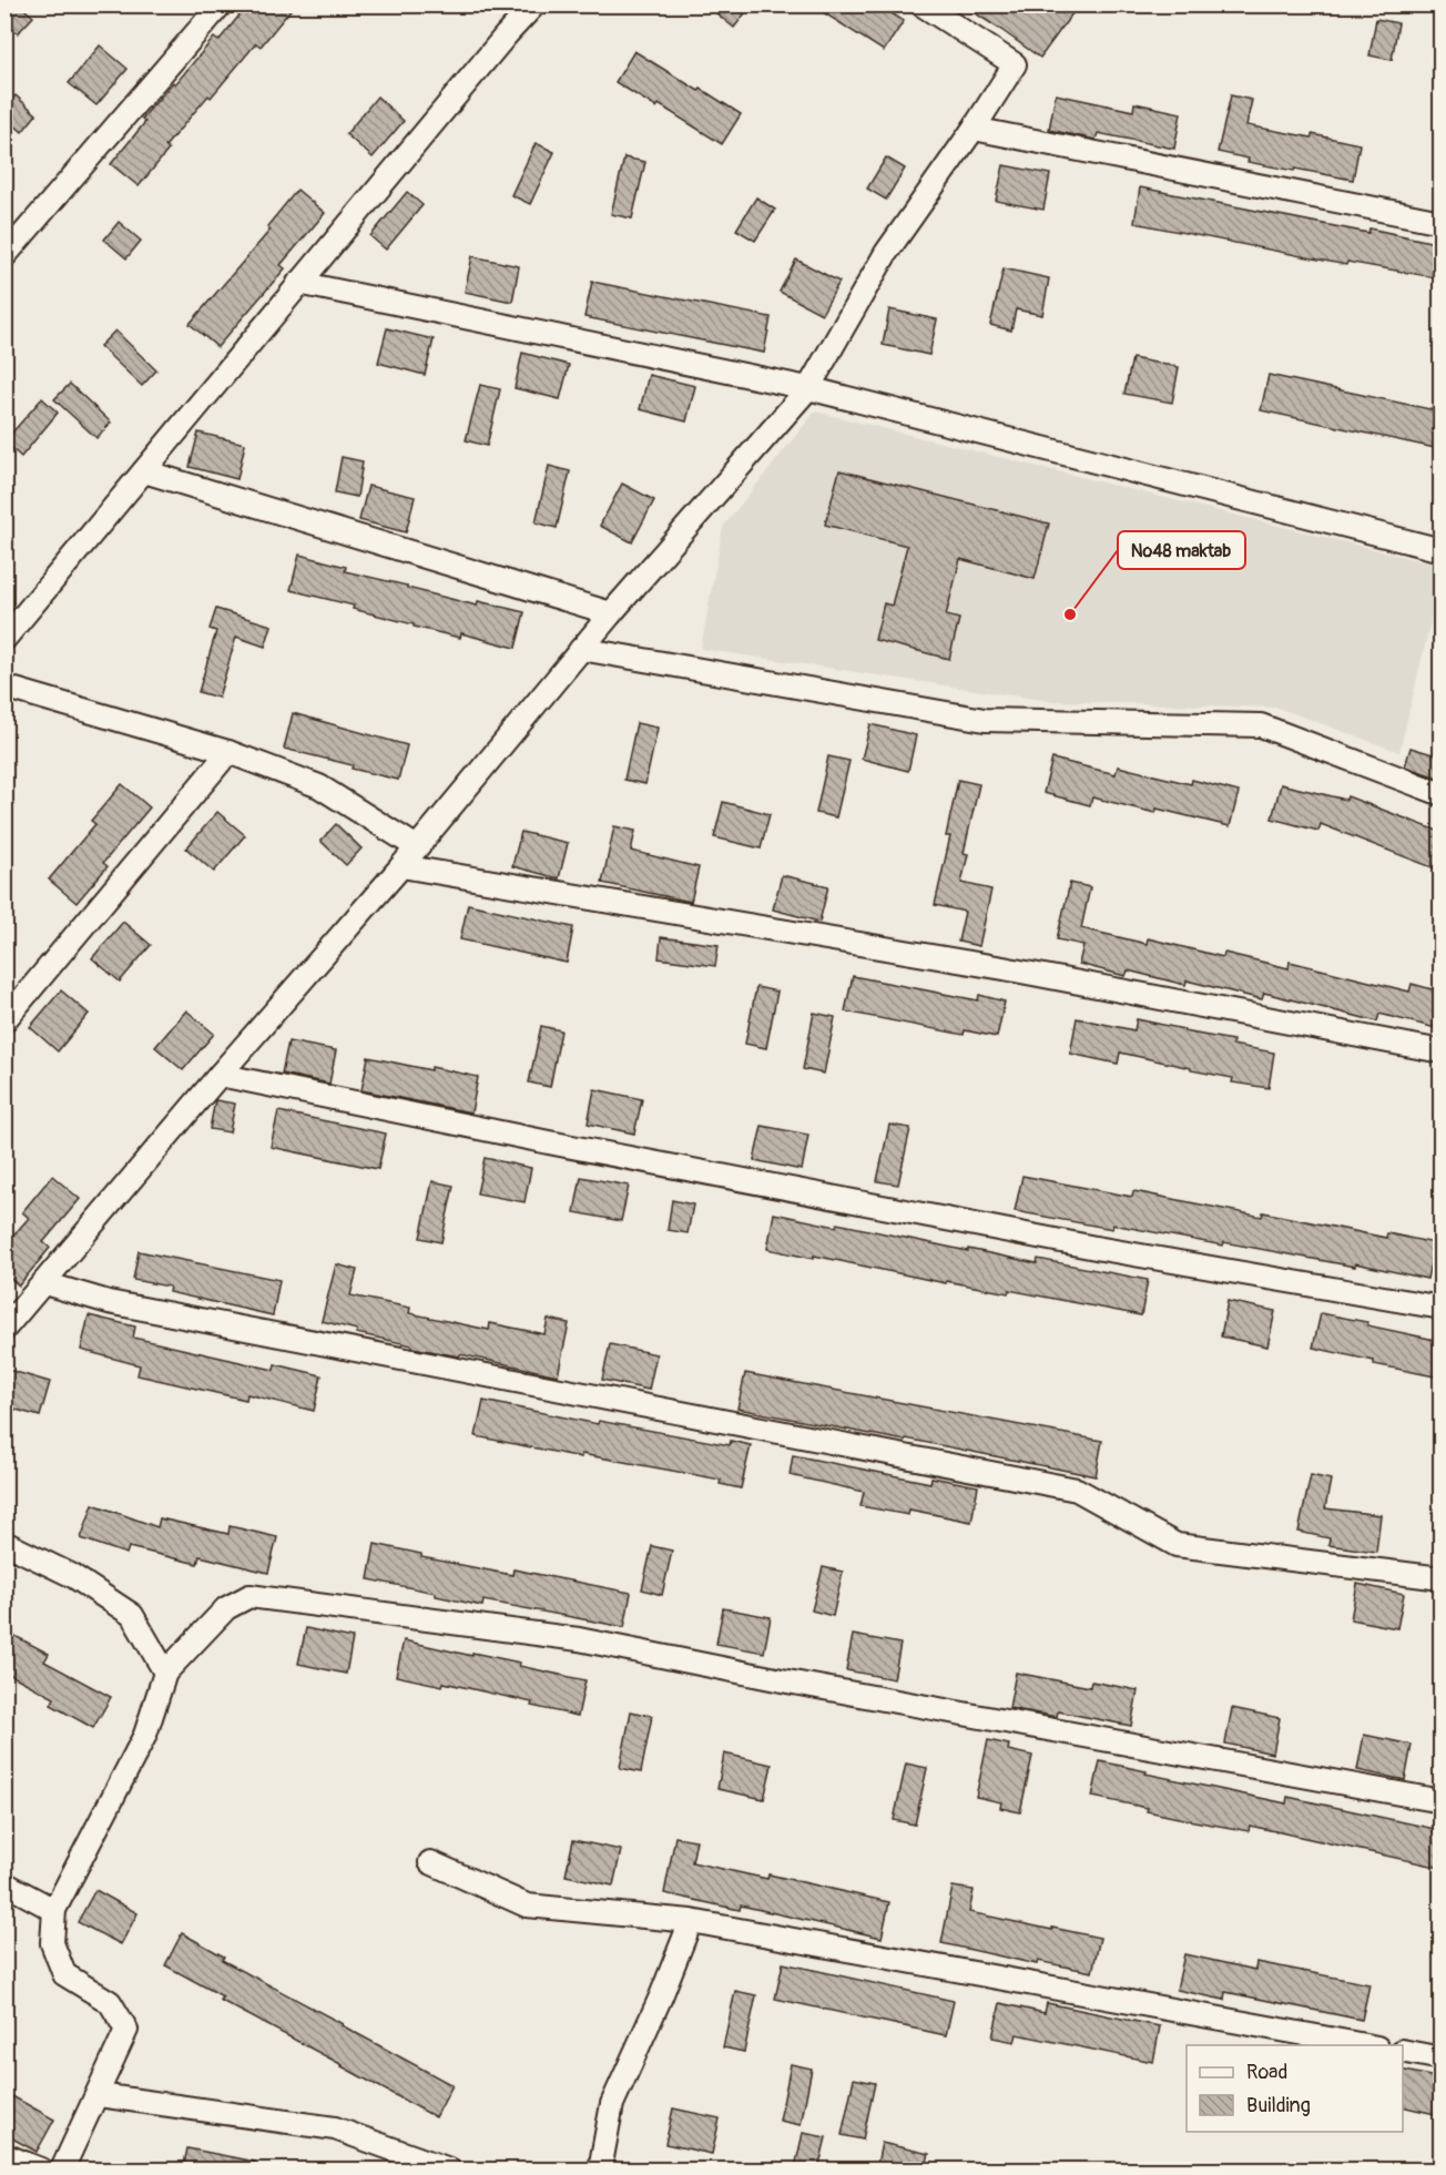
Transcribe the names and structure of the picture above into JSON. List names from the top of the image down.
{
  "places": ["№48 maktab"],
  "legend": ["Road", "Building"]
}
